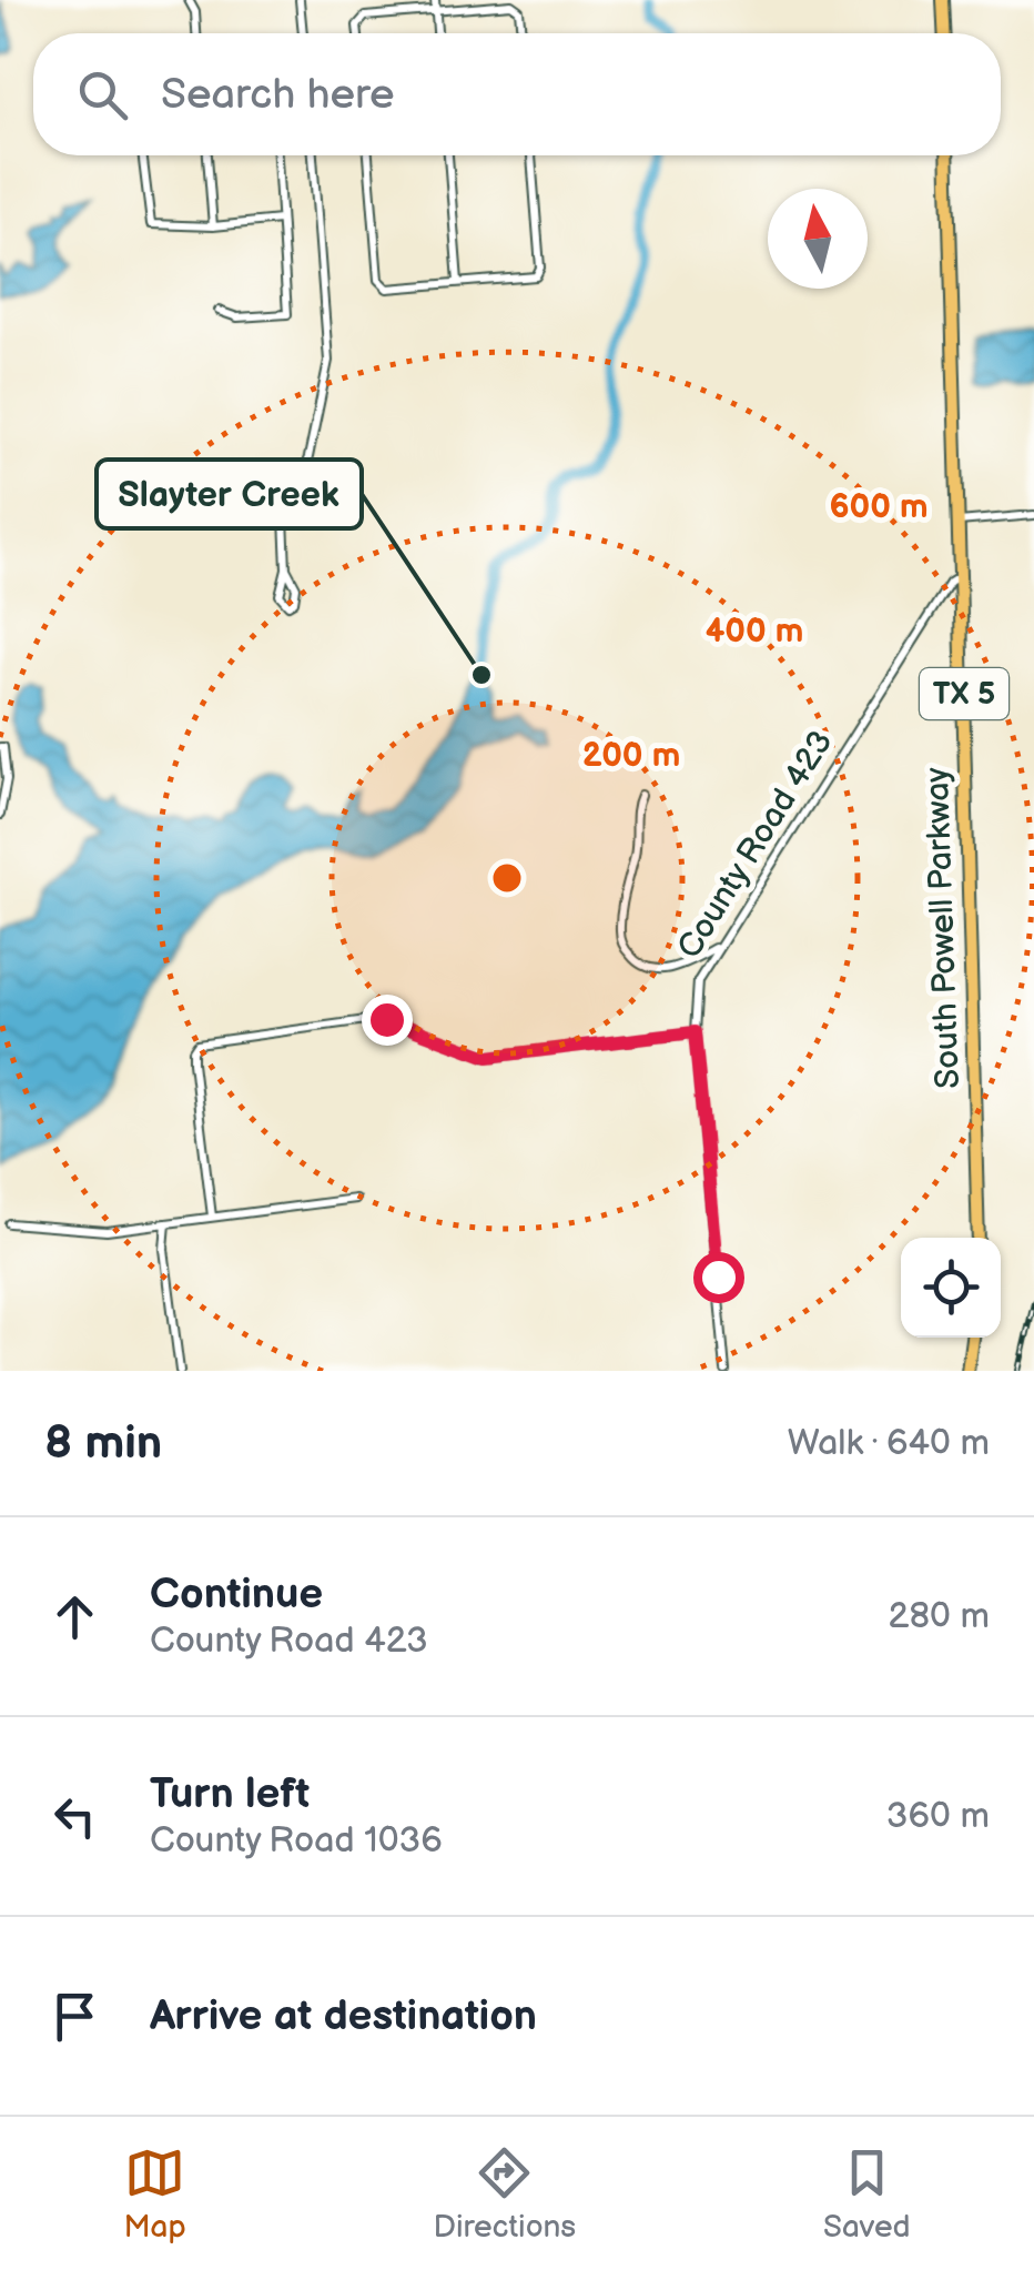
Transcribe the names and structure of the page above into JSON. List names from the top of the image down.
{
  "streets": {
    "main road": ["TX 5", "South Powell Parkway"],
    "street": ["County Road 423"]
  },
  "crossings": [
    ["County Road 423", "South Powell Parkway"]
  ],
  "places": ["Slayter Creek"],
  "north": "top",
  "page": {
    "search": "Search here",
    "heading": ["8 min", "Walk · 640 m"],
    "list": [
      ["Continue", "County Road 423", "280 m"],
      ["Turn left", "County Road 1036", "360 m"],
      "Arrive at destination"
    ],
    "nav": ["Map", "Directions", "Saved"]
  },
  "rings": ["600 m", "400 m", "200 m"]
}
